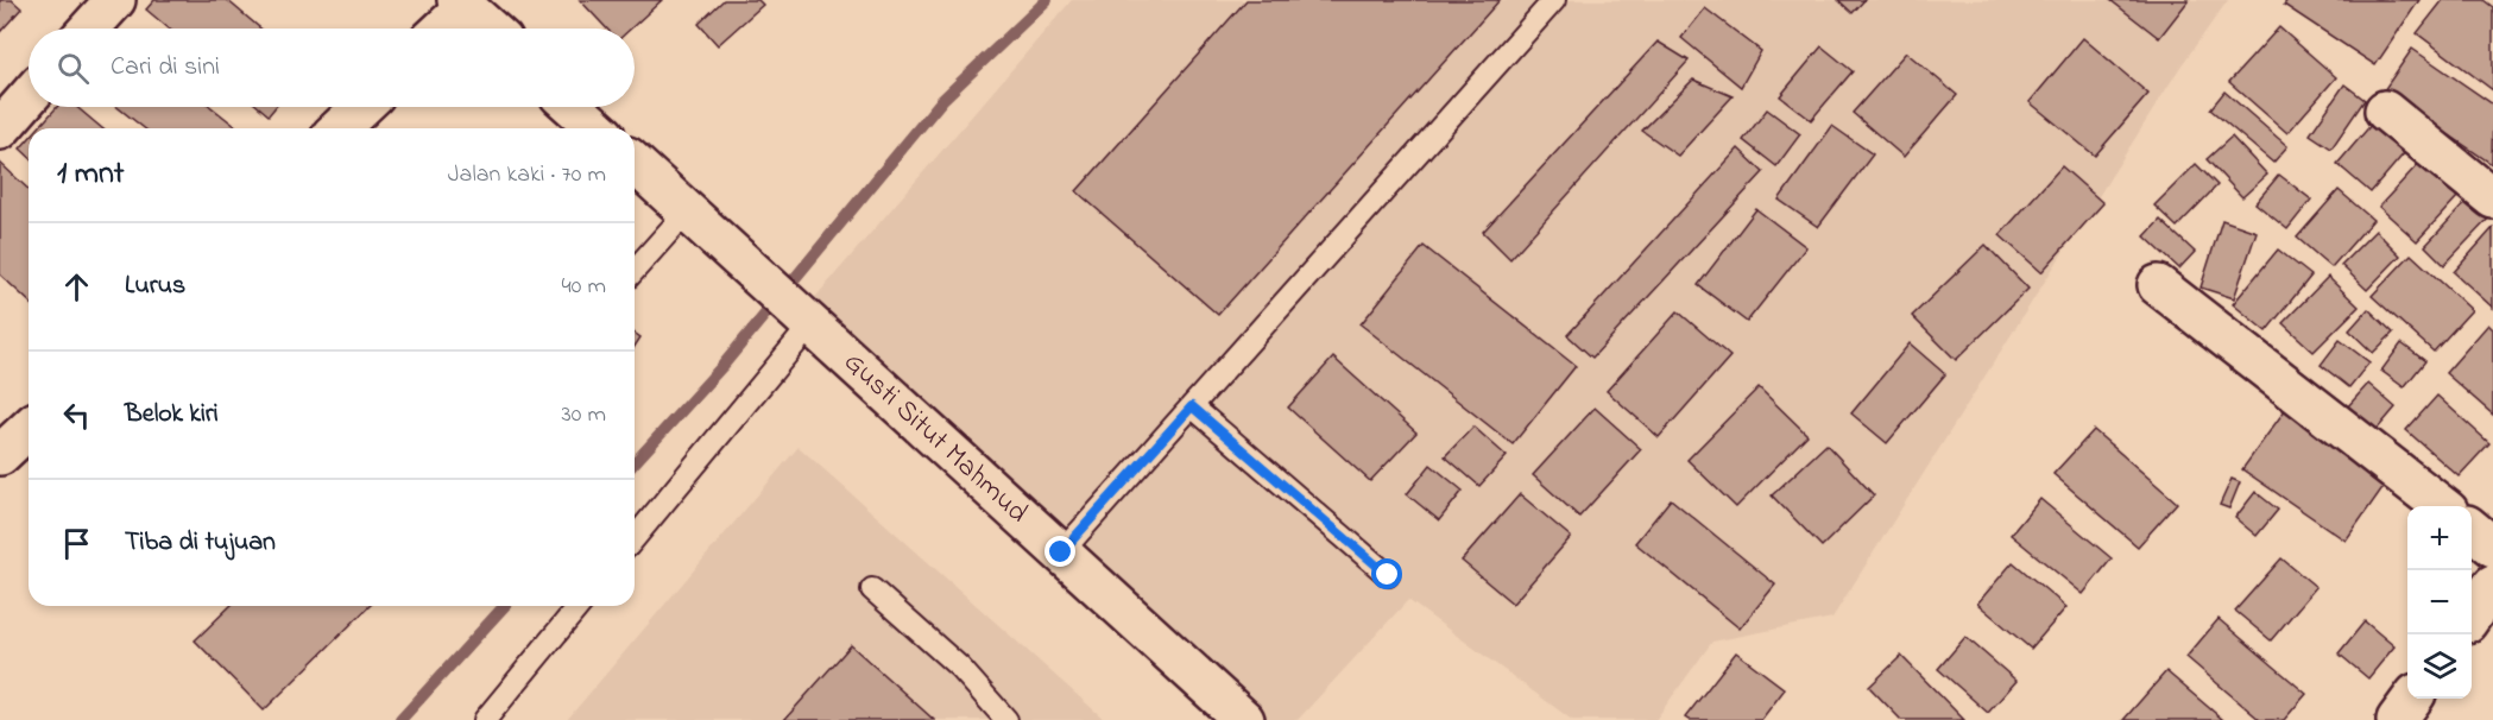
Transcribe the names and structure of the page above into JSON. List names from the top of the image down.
{
  "streets": {
    "main road": ["Gusti Situt Mahmud"]
  },
  "page": {
    "search": "Cari di sini",
    "heading": ["1 mnt", "Jalan kaki · 70 m"],
    "list": [
      ["Lurus", "40 m"],
      ["Belok kiri", "30 m"],
      "Tiba di tujuan"
    ],
    "map_buttons": ["+", "−"]
  }
}
